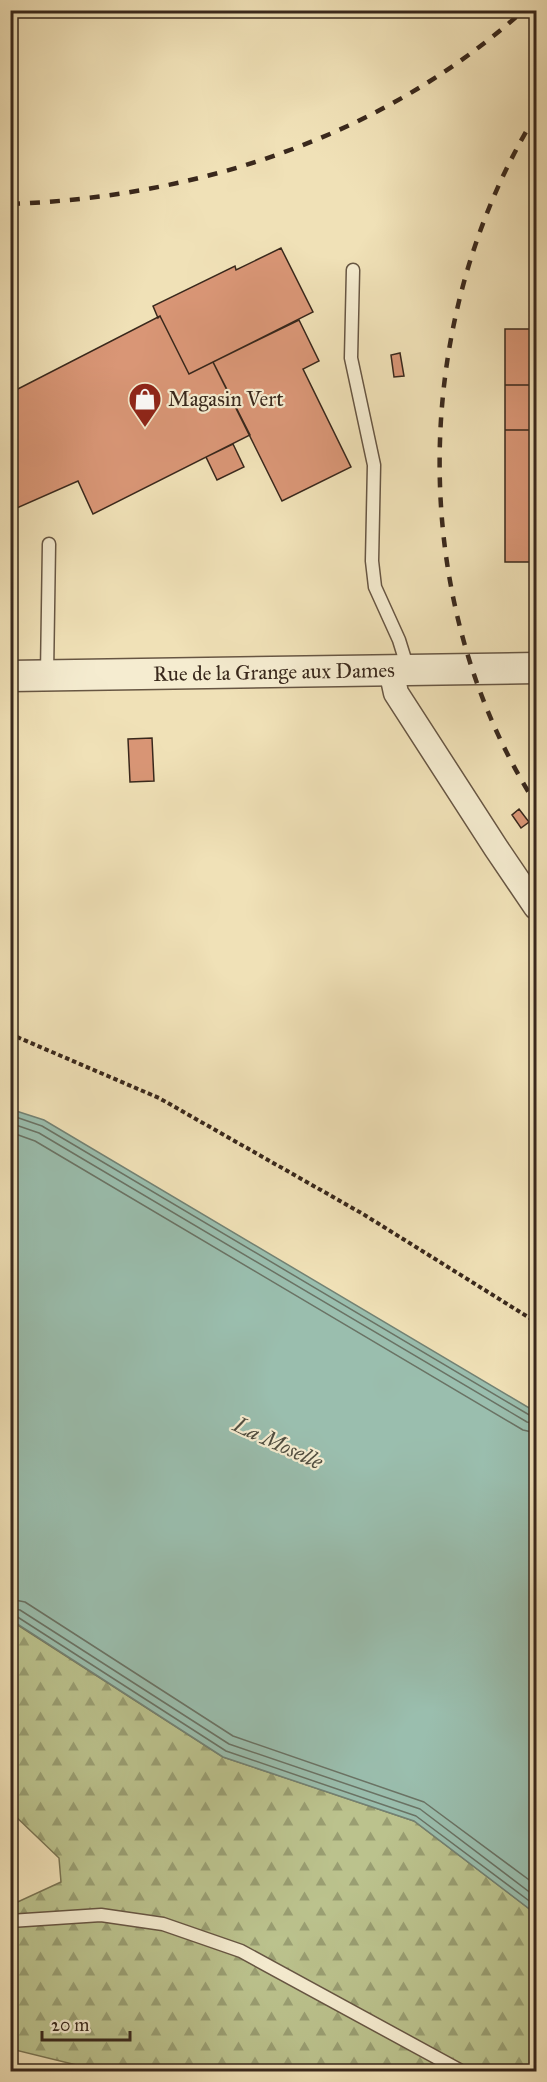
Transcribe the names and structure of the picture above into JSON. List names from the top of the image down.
{
  "streets": {
    "street": ["Rue de la Grange aux Dames"]
  },
  "water": ["La Moselle"],
  "places": {
    "shop": ["Magasin Vert"]
  },
  "scale_bar": "20 m"
}
